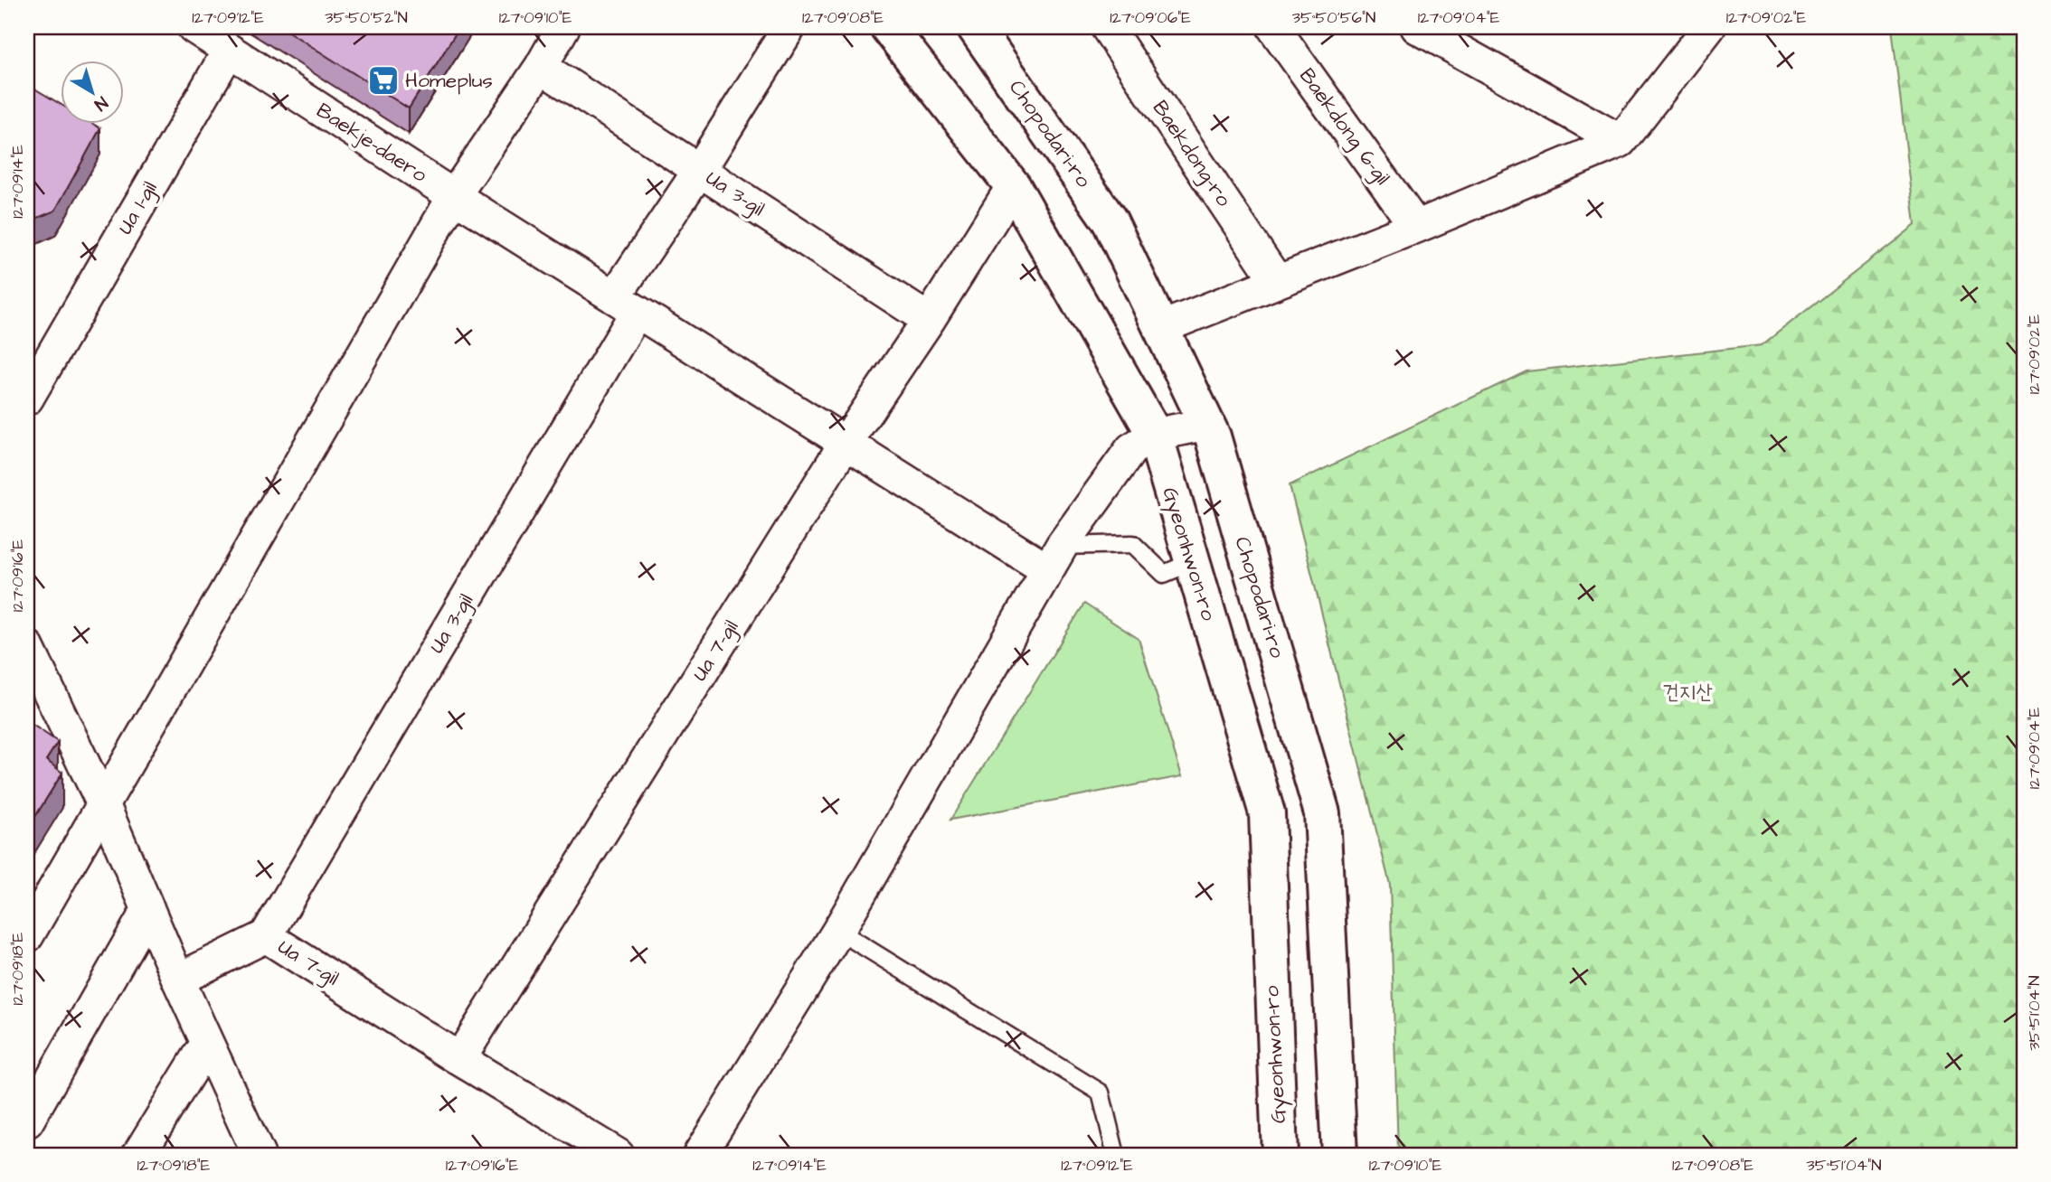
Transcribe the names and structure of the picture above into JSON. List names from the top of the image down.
{
  "streets": {
    "street": [
      "Baekdong 6-gil",
      "Chopodari-ro",
      "Baekje-daero",
      "Baekdong-ro",
      "Ua 3-gil",
      "Ua 1-gil",
      "Gyeonhwon-ro",
      "Ua 7-gil"
    ]
  },
  "crossings": [
    ["Baekje-daero", "Ua 1-gil"],
    ["Ua 3-gil", "Ua 7-gil"],
    ["Gyeonhwon-ro", "Ua 7-gil"]
  ],
  "parks": ["건지산"],
  "places": {
    "supermarket": ["Homeplus"]
  },
  "north": "bottom right",
  "coordinates": [
    "127°09'12\"E",
    "35°50'52\"N",
    "127°09'10\"E",
    "127°09'08\"E",
    "127°09'06\"E",
    "35°50'56\"N",
    "127°09'04\"E",
    "127°09'02\"E",
    "127°09'14\"E",
    "127°09'16\"E",
    "127°09'18\"E",
    "35°51'04\"N"
  ]
}
